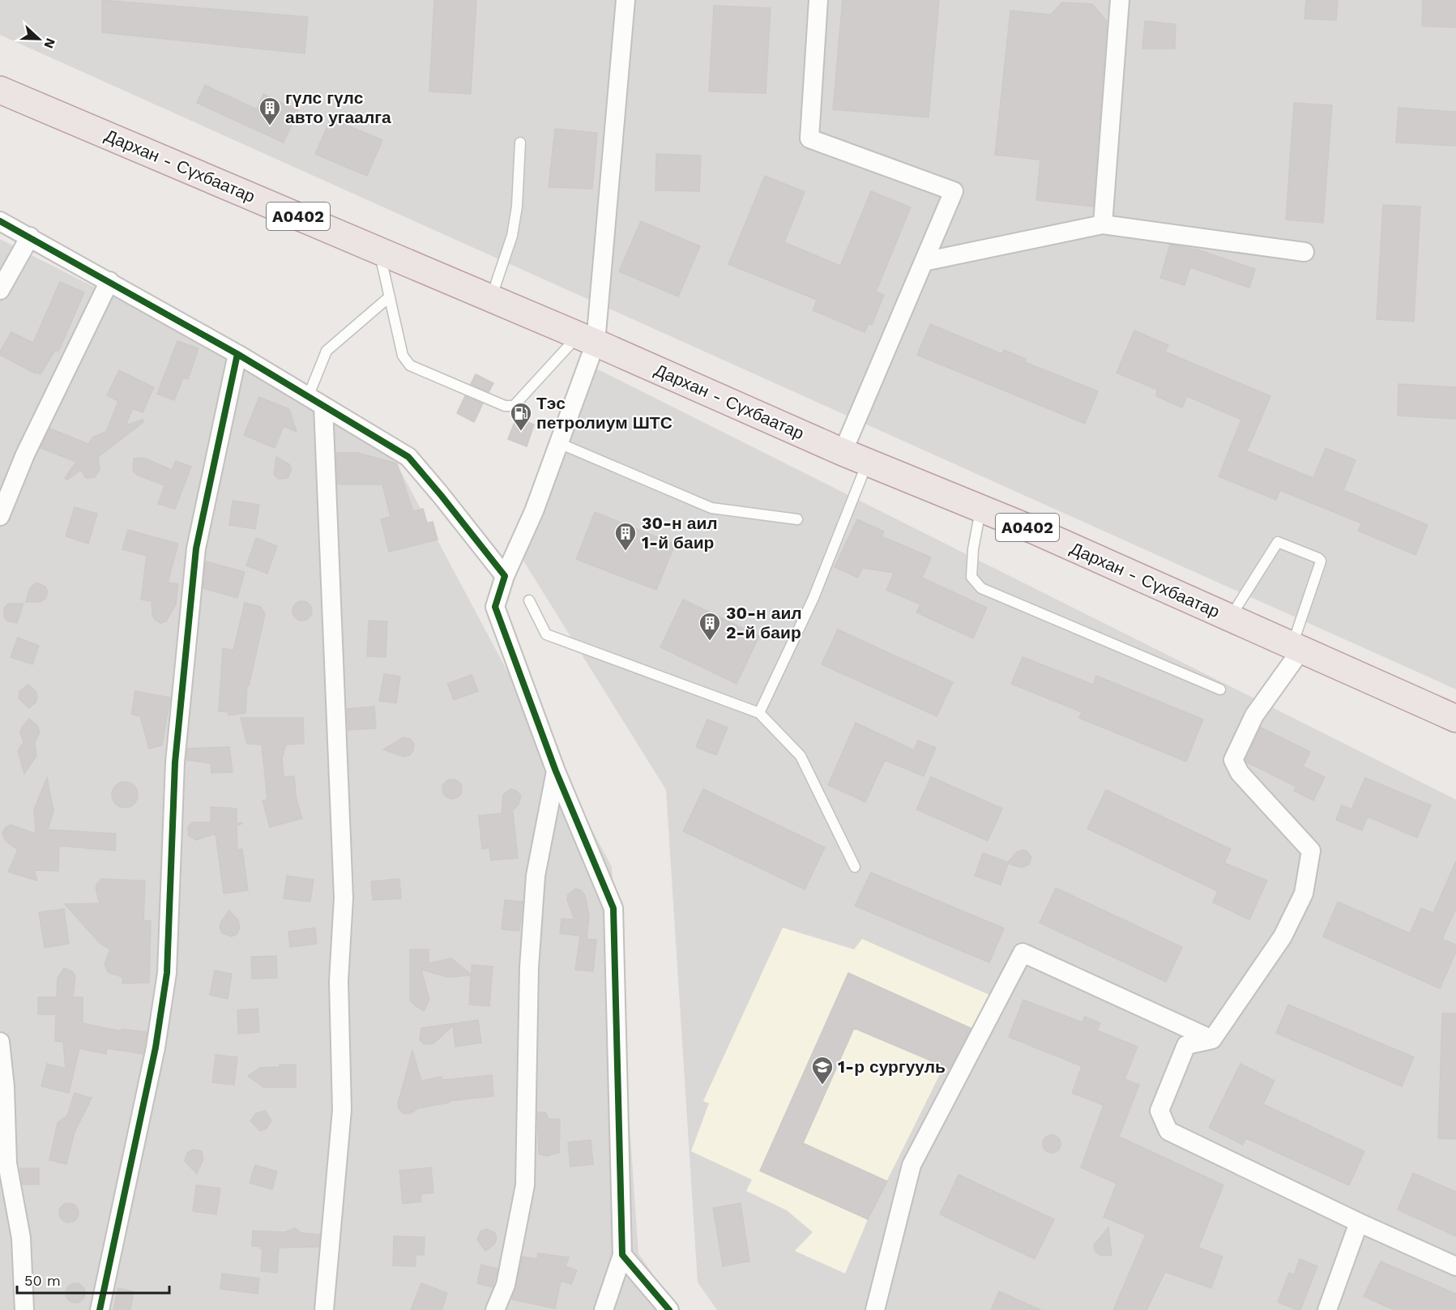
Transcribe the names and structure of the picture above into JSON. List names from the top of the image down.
{
  "streets": {
    "highway": ["Дархан - Сүхбаатар", "A0402"]
  },
  "places": {
    "building": ["гүлс гүлс авто угаалга", "30-н аил 1-й баир", "30-н аил 2-й баир"],
    "fuel station": ["Тэс петролиум ШТС"],
    "school or university": ["1-р сургууль"]
  },
  "scale_bar": "50 m",
  "north": "right"
}
